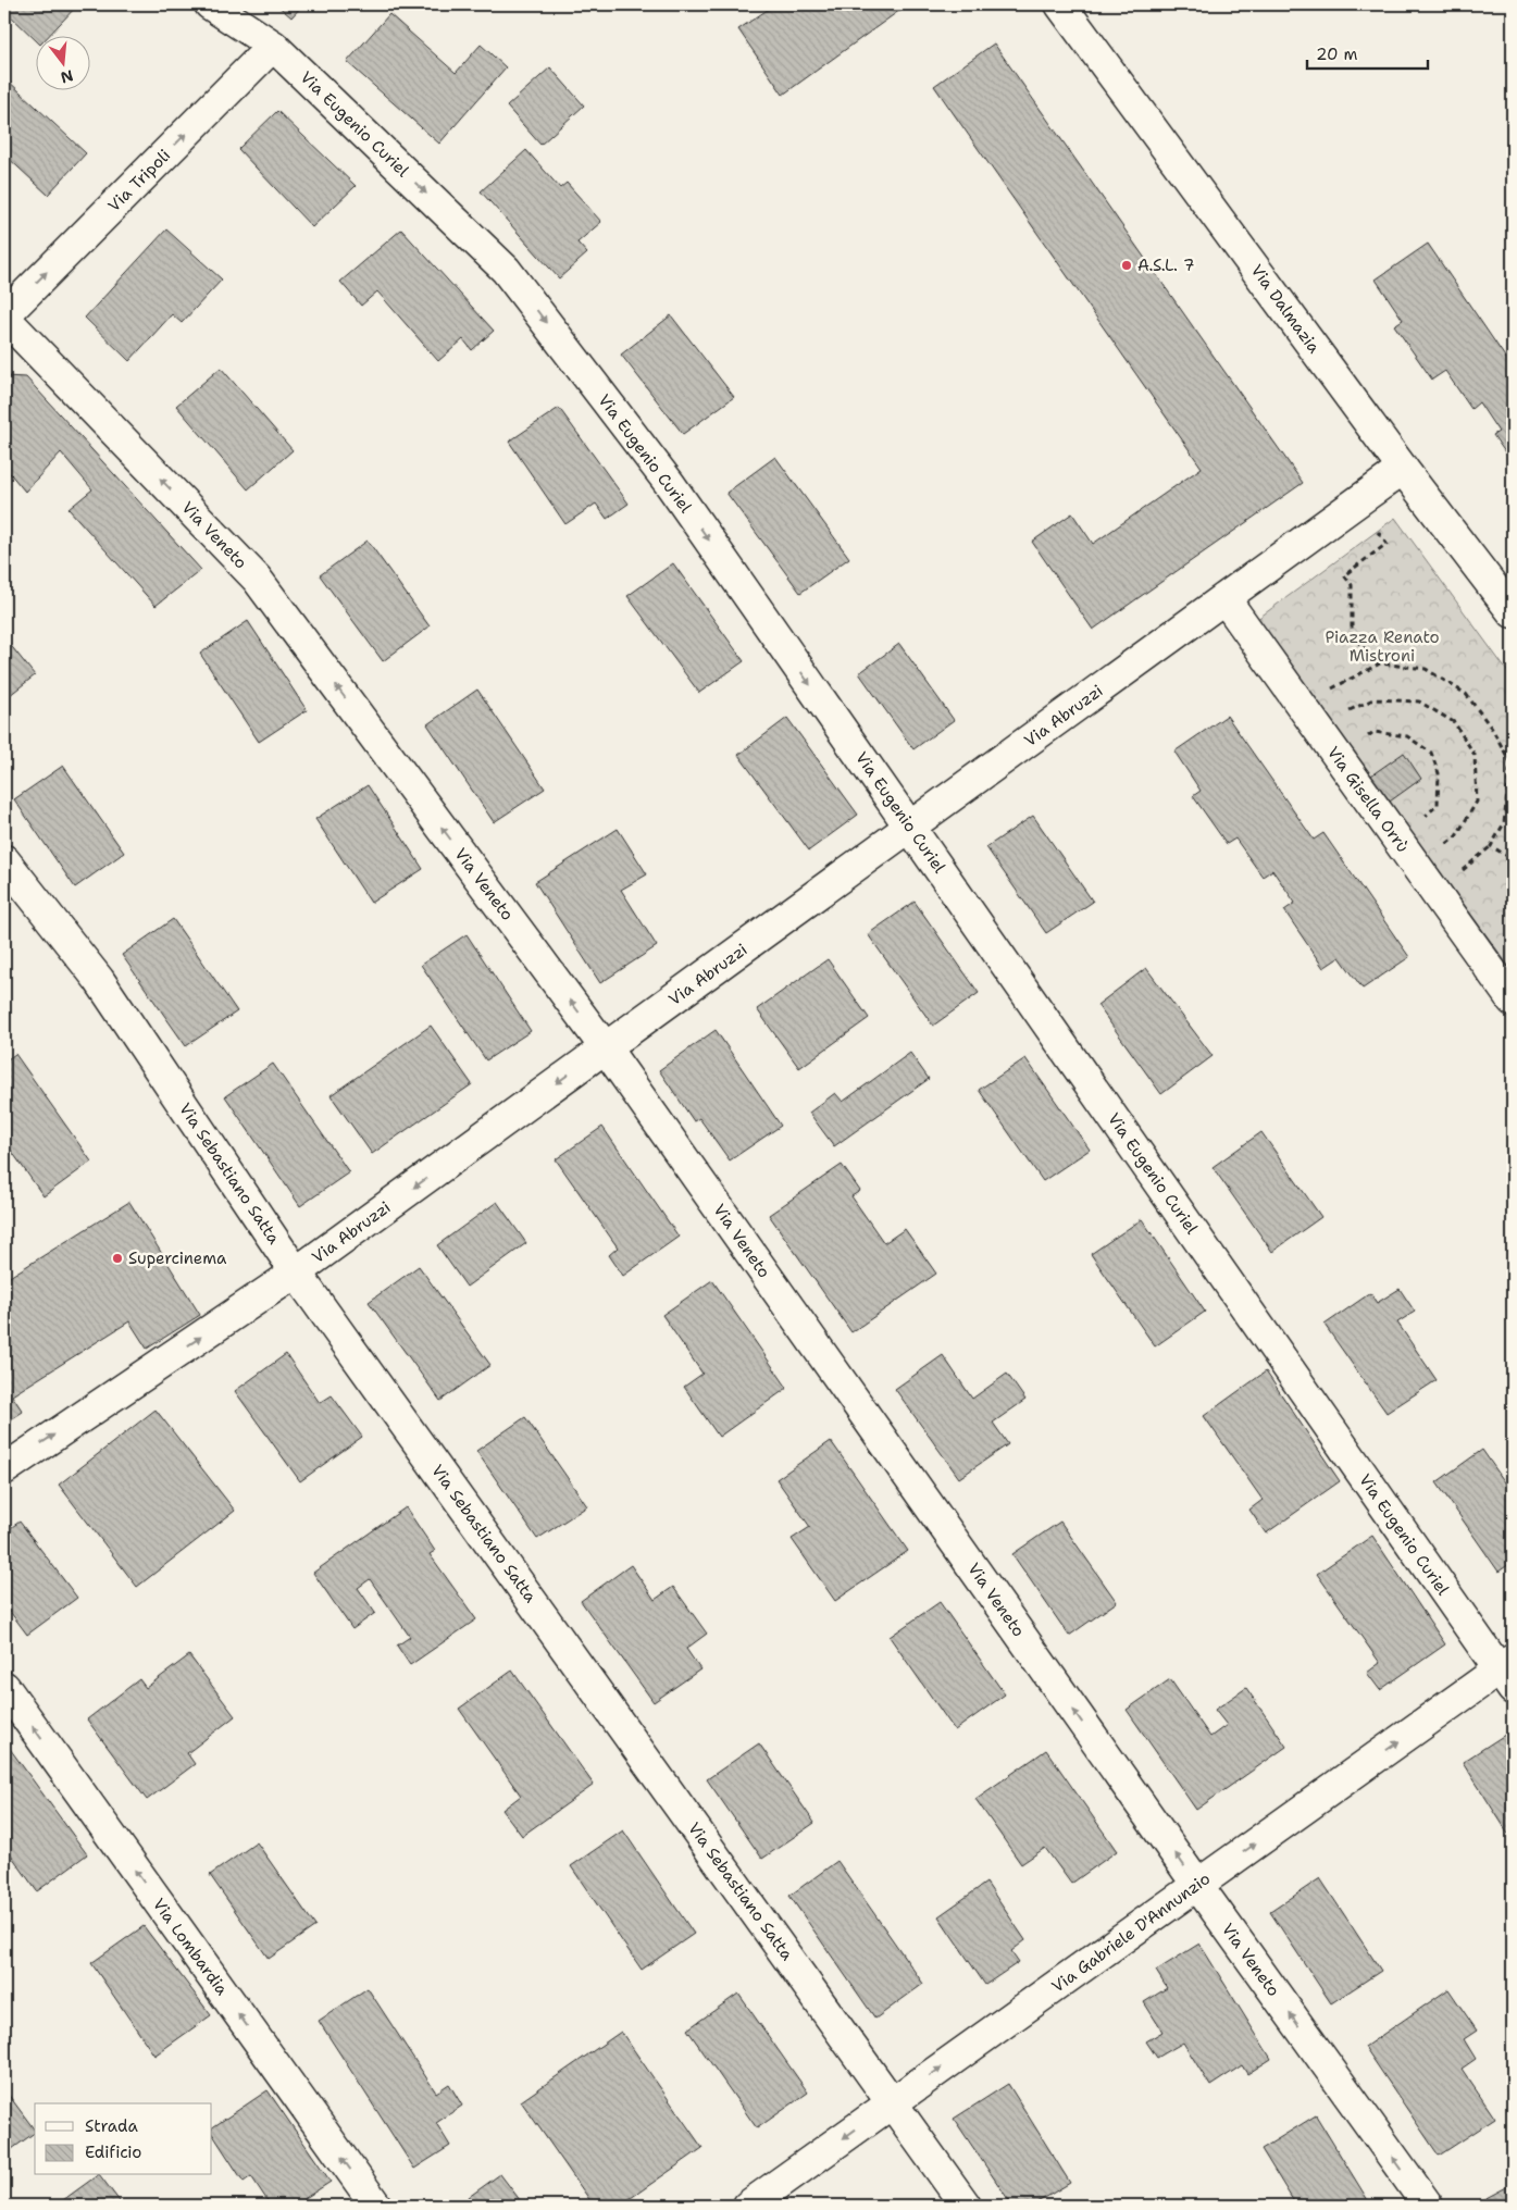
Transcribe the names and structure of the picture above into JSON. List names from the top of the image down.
{
  "streets": {
    "street": [
      "Via Eugenio Curiel",
      "Via Tripoli",
      "Via Dalmazia",
      "Via Veneto",
      "Via Abruzzi",
      "Via Gisella Orrù",
      "Via Sebastiano Satta",
      "Via Gabriele D'Annunzio",
      "Via Lombardia"
    ]
  },
  "crossings": [
    ["Via Eugenio Curiel", "Via Tripoli"],
    ["Via Eugenio Curiel", "Via Abruzzi"],
    ["Via Eugenio Curiel", "Via Gabriele D'Annunzio"],
    ["Via Tripoli", "Via Veneto"],
    ["Via Dalmazia", "Via Abruzzi"],
    ["Via Veneto", "Via Abruzzi"],
    ["Via Veneto", "Via Gabriele D'Annunzio"],
    ["Via Abruzzi", "Via Gisella Orrù"],
    ["Via Abruzzi", "Via Sebastiano Satta"],
    ["Via Sebastiano Satta", "Via Gabriele D'Annunzio"]
  ],
  "one_way": [
    "Via Eugenio Curiel",
    "Via Tripoli",
    "Via Veneto",
    "Via Lombardia"
  ],
  "parks": ["Piazza Renato Mistroni"],
  "places": ["A.S.L. 7", "Supercinema"],
  "legend": ["Strada", "Edificio"],
  "scale_bar": "20 m",
  "north": "bottom"
}
